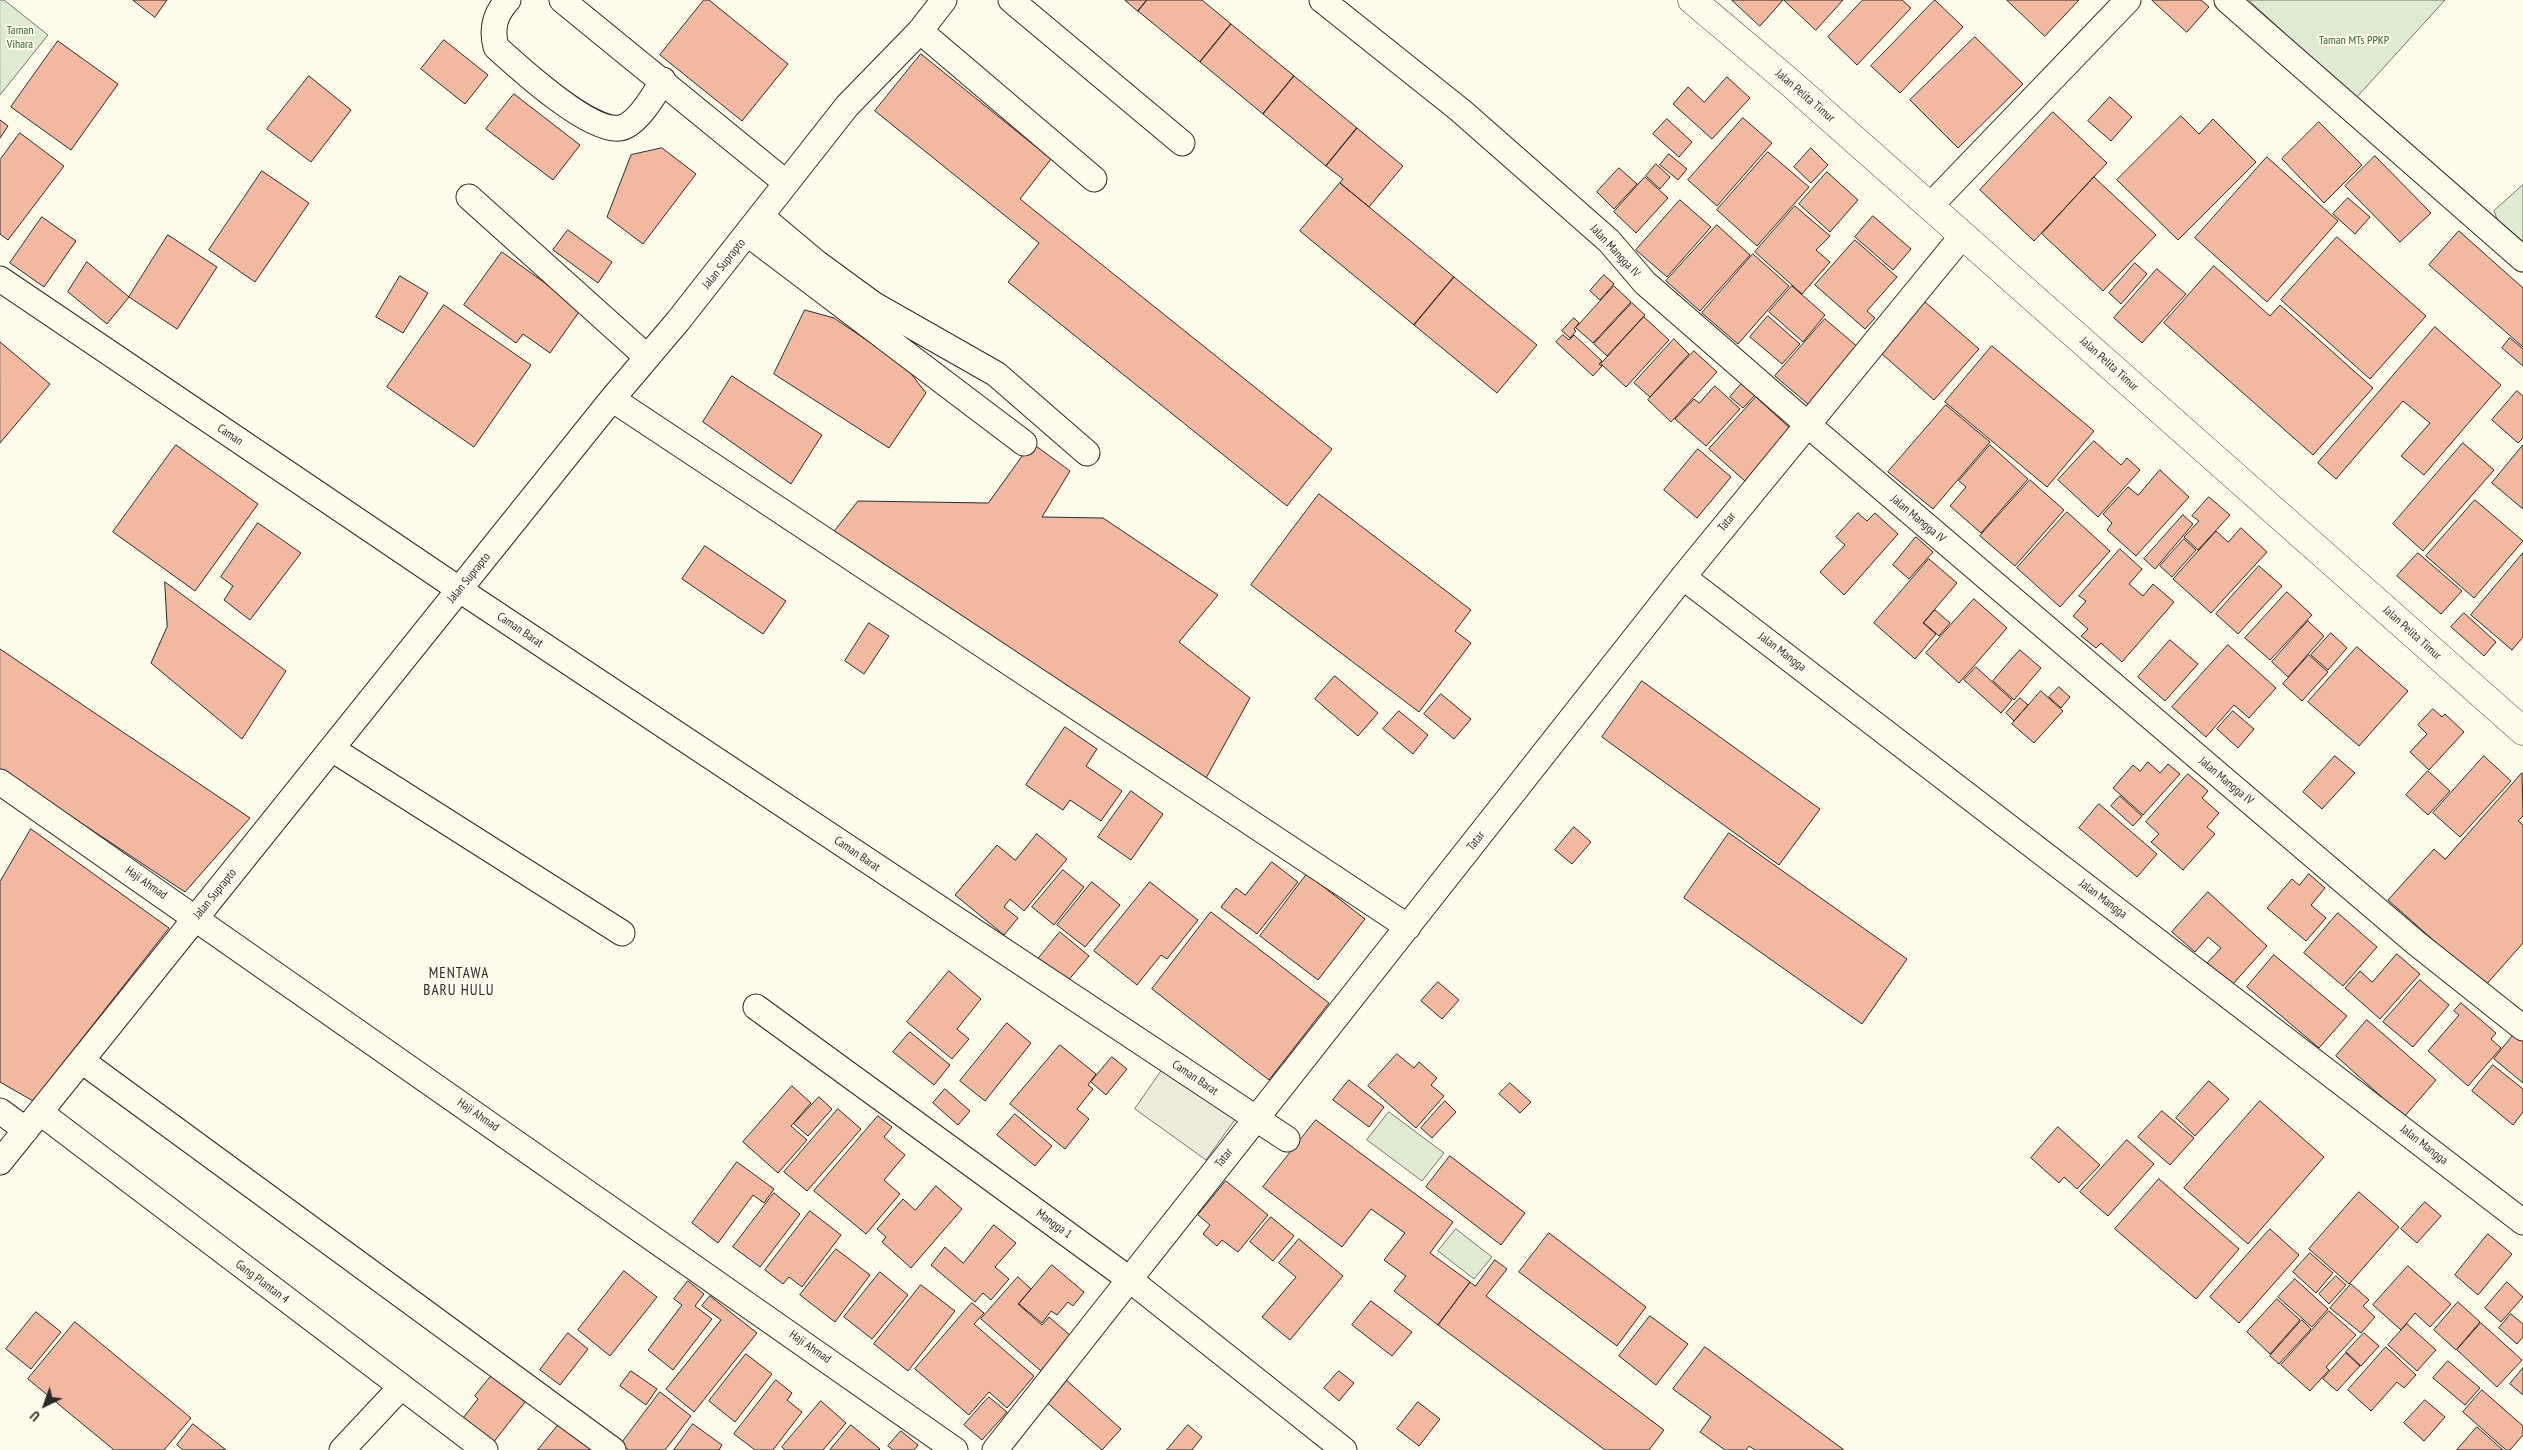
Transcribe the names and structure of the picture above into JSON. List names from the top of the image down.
{
  "streets": {
    "street": [
      "Jalan Pelita Timur",
      "Jalan Mangga IV",
      "Jalan Suprapto",
      "Caman",
      "Tatar",
      "Caman Barat",
      "Jalan Mangga",
      "Haji Ahmad",
      "Mangga 1",
      "Gang Plantan 4"
    ]
  },
  "crossings": [
    ["Jalan Pelita Timur", "Tatar"],
    ["Jalan Mangga IV", "Tatar"],
    ["Jalan Suprapto", "Caman"],
    ["Jalan Suprapto", "Caman Barat"],
    ["Jalan Suprapto", "Haji Ahmad"],
    ["Jalan Suprapto", "Gang Plantan 4"],
    ["Caman", "Caman Barat"],
    ["Tatar", "Caman Barat"],
    ["Tatar", "Jalan Mangga"],
    ["Tatar", "Mangga 1"]
  ],
  "districts": ["MENTAWA BARU HULU"],
  "parks": ["Taman Vihara", "Taman MTs PPKP"],
  "north": "bottom left"
}
